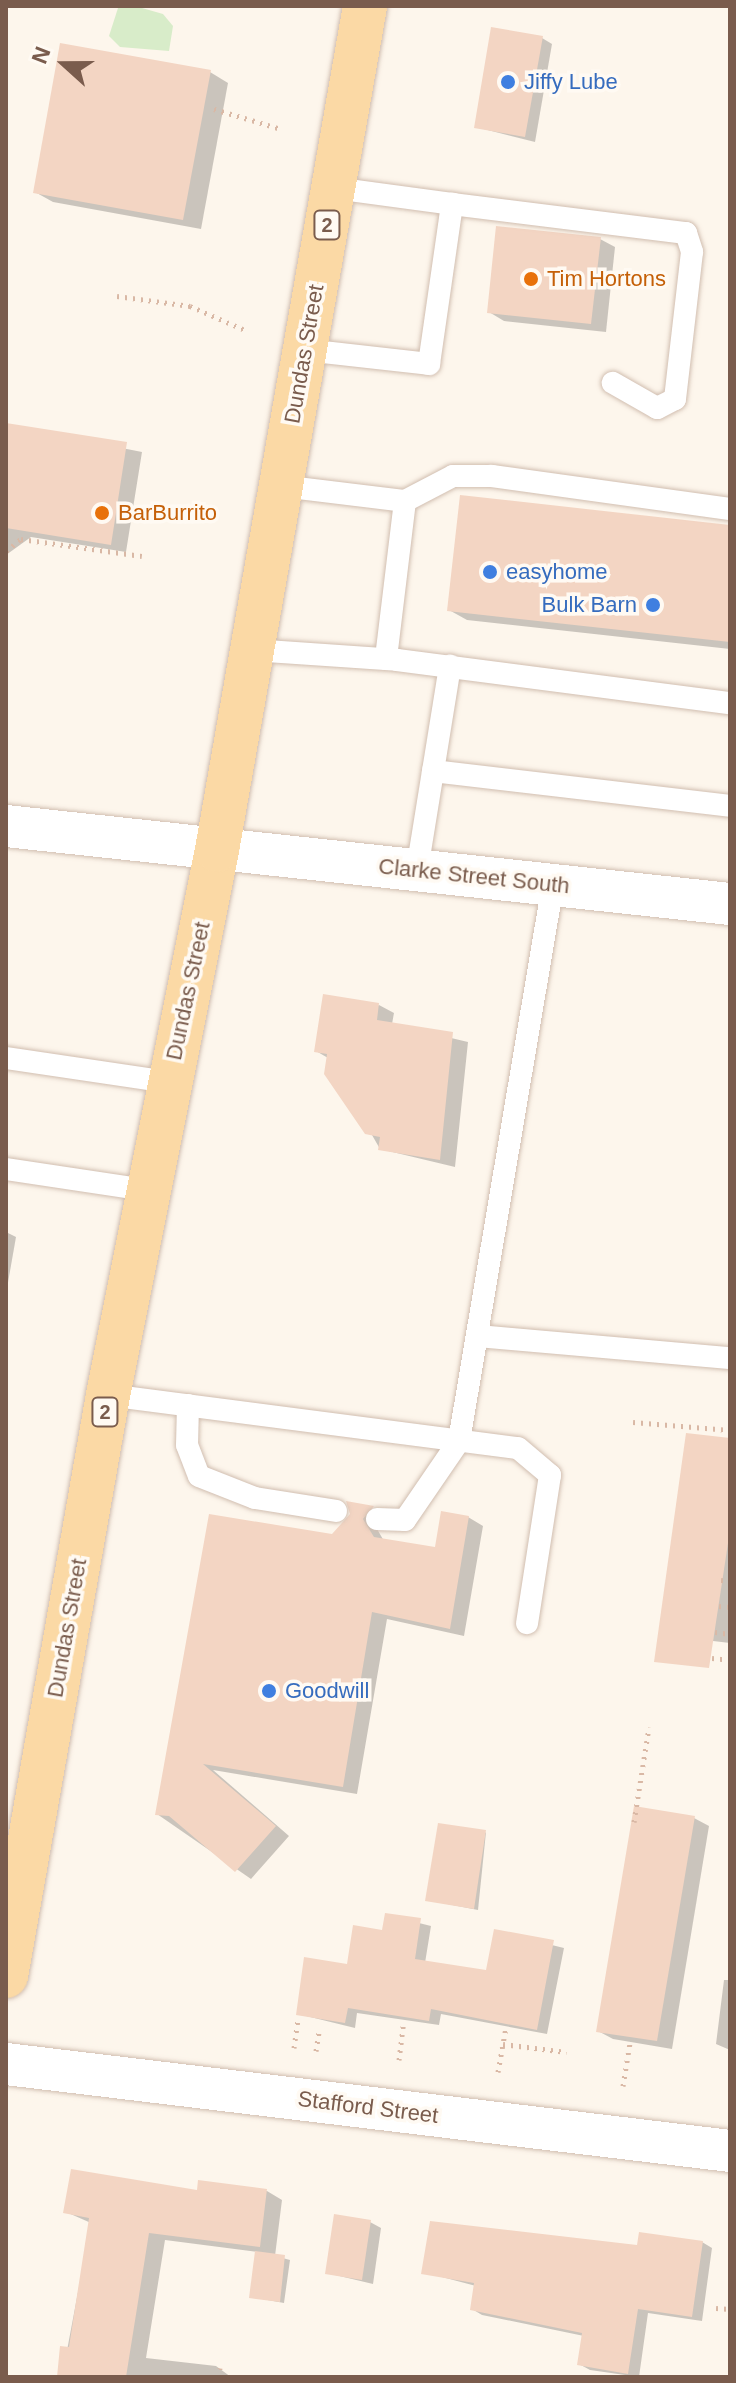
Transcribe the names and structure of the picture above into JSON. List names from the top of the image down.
{
  "streets": {
    "main road": ["2", "Dundas Street"],
    "street": ["Clarke Street South", "Stafford Street"]
  },
  "crossings": [
    ["Dundas Street", "Clarke Street South"]
  ],
  "places": [
    "Jiffy Lube",
    "Tim Hortons",
    "BarBurrito",
    "easyhome",
    "Bulk Barn",
    "Goodwill"
  ],
  "north": "left"
}
